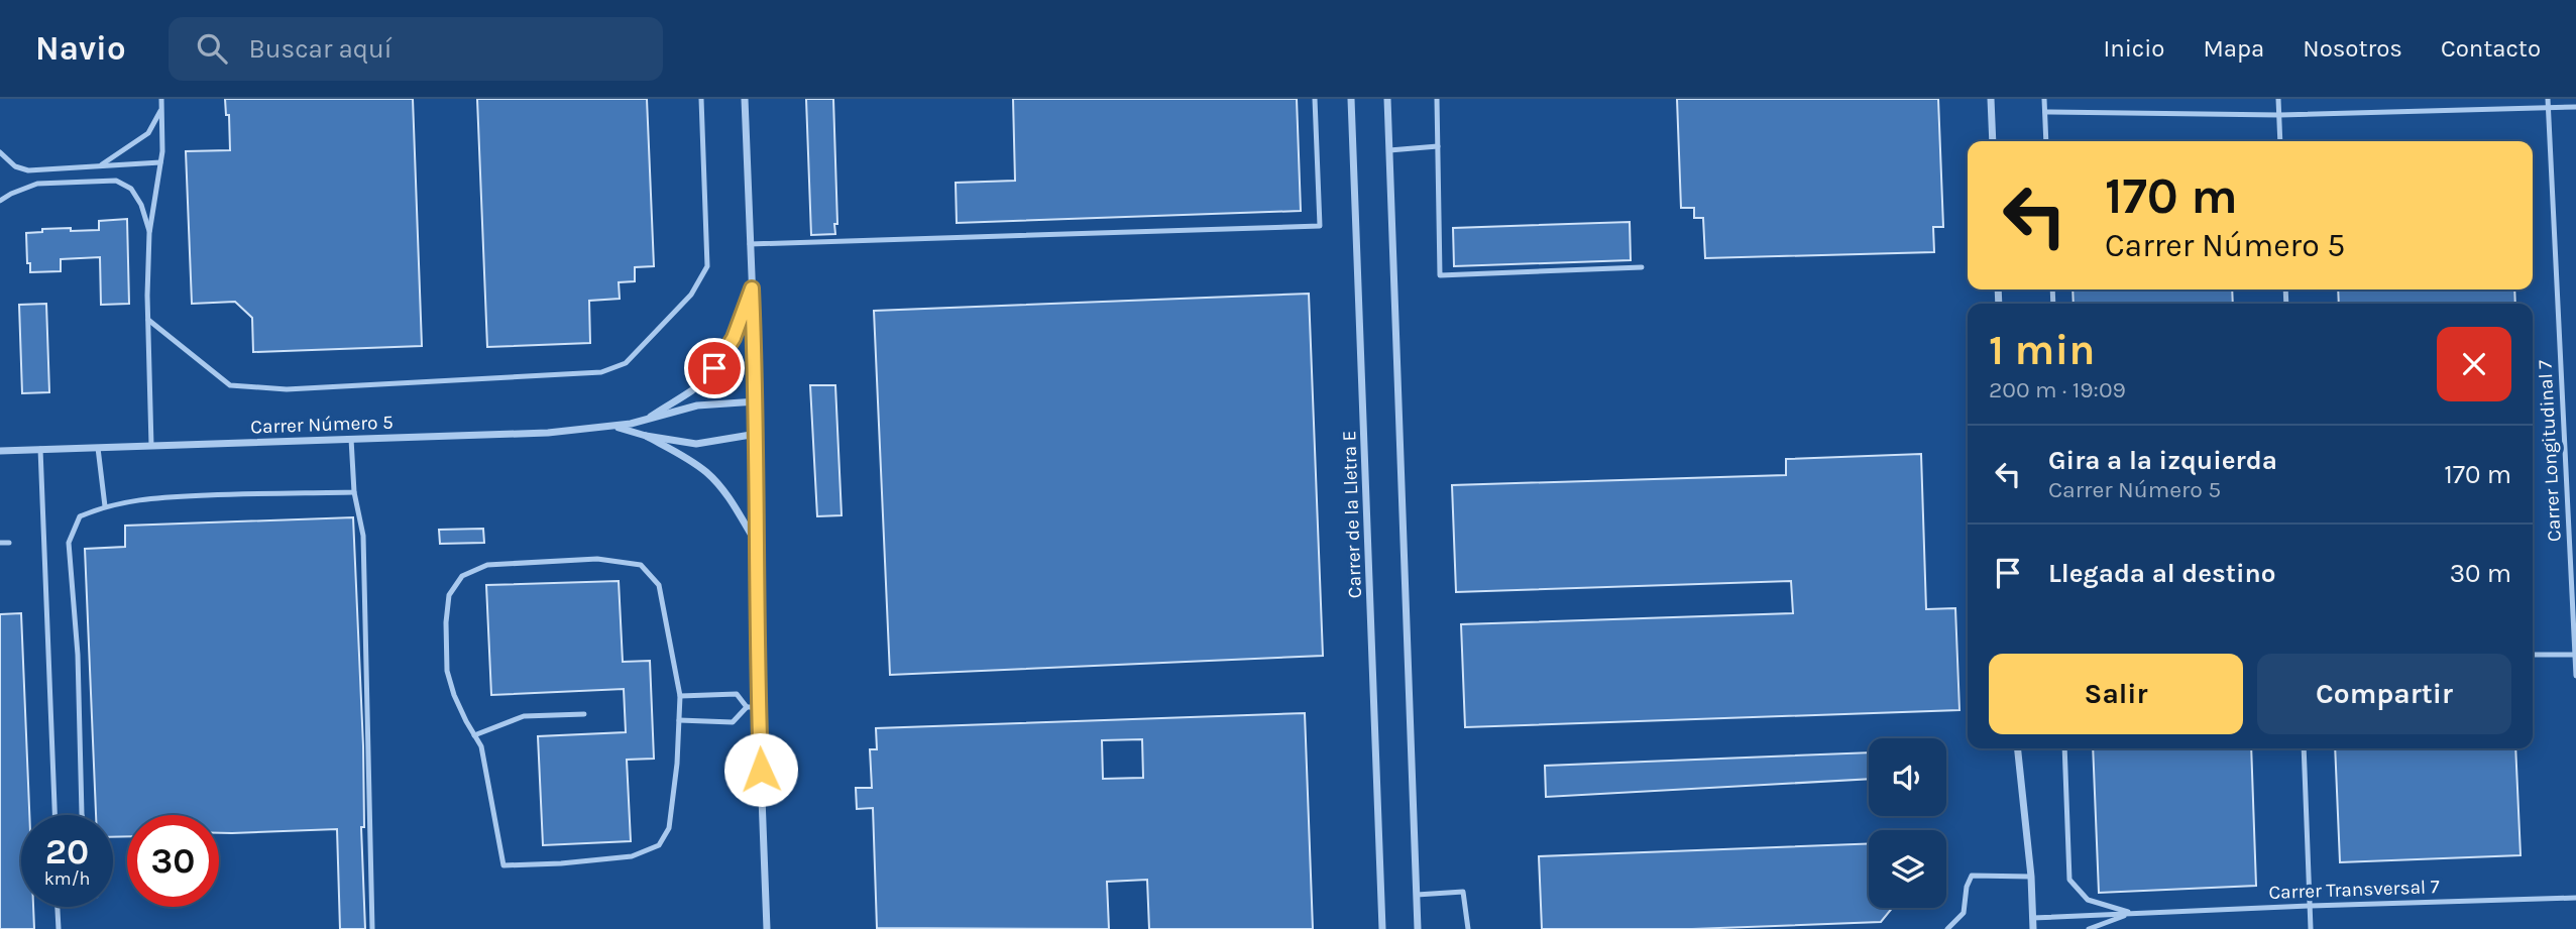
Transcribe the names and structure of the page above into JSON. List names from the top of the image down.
{
  "streets": {
    "street": ["Carrer Número 5", "Carrer de la Lletra E"],
    "lane": ["Carrer Longitudinal 7", "Carrer Transversal 7"]
  },
  "page": {
    "header": "Navio",
    "search": "Buscar aquí",
    "nav": [
      "Inicio",
      "Mapa",
      "Nosotros",
      "Contacto"
    ],
    "turn": ["170 m", "Carrer Número 5"],
    "heading": ["1 min", "200 m · 19:09"],
    "list": [
      {
        "name": "Gira a la izquierda",
        "note": "Carrer Número 5",
        "value": "170 m"
      },
      {
        "name": "Llegada al destino",
        "value": "30 m"
      }
    ],
    "buttons": ["Salir", "Compartir"],
    "speed": "20 km/h",
    "limit": "30"
  }
}
